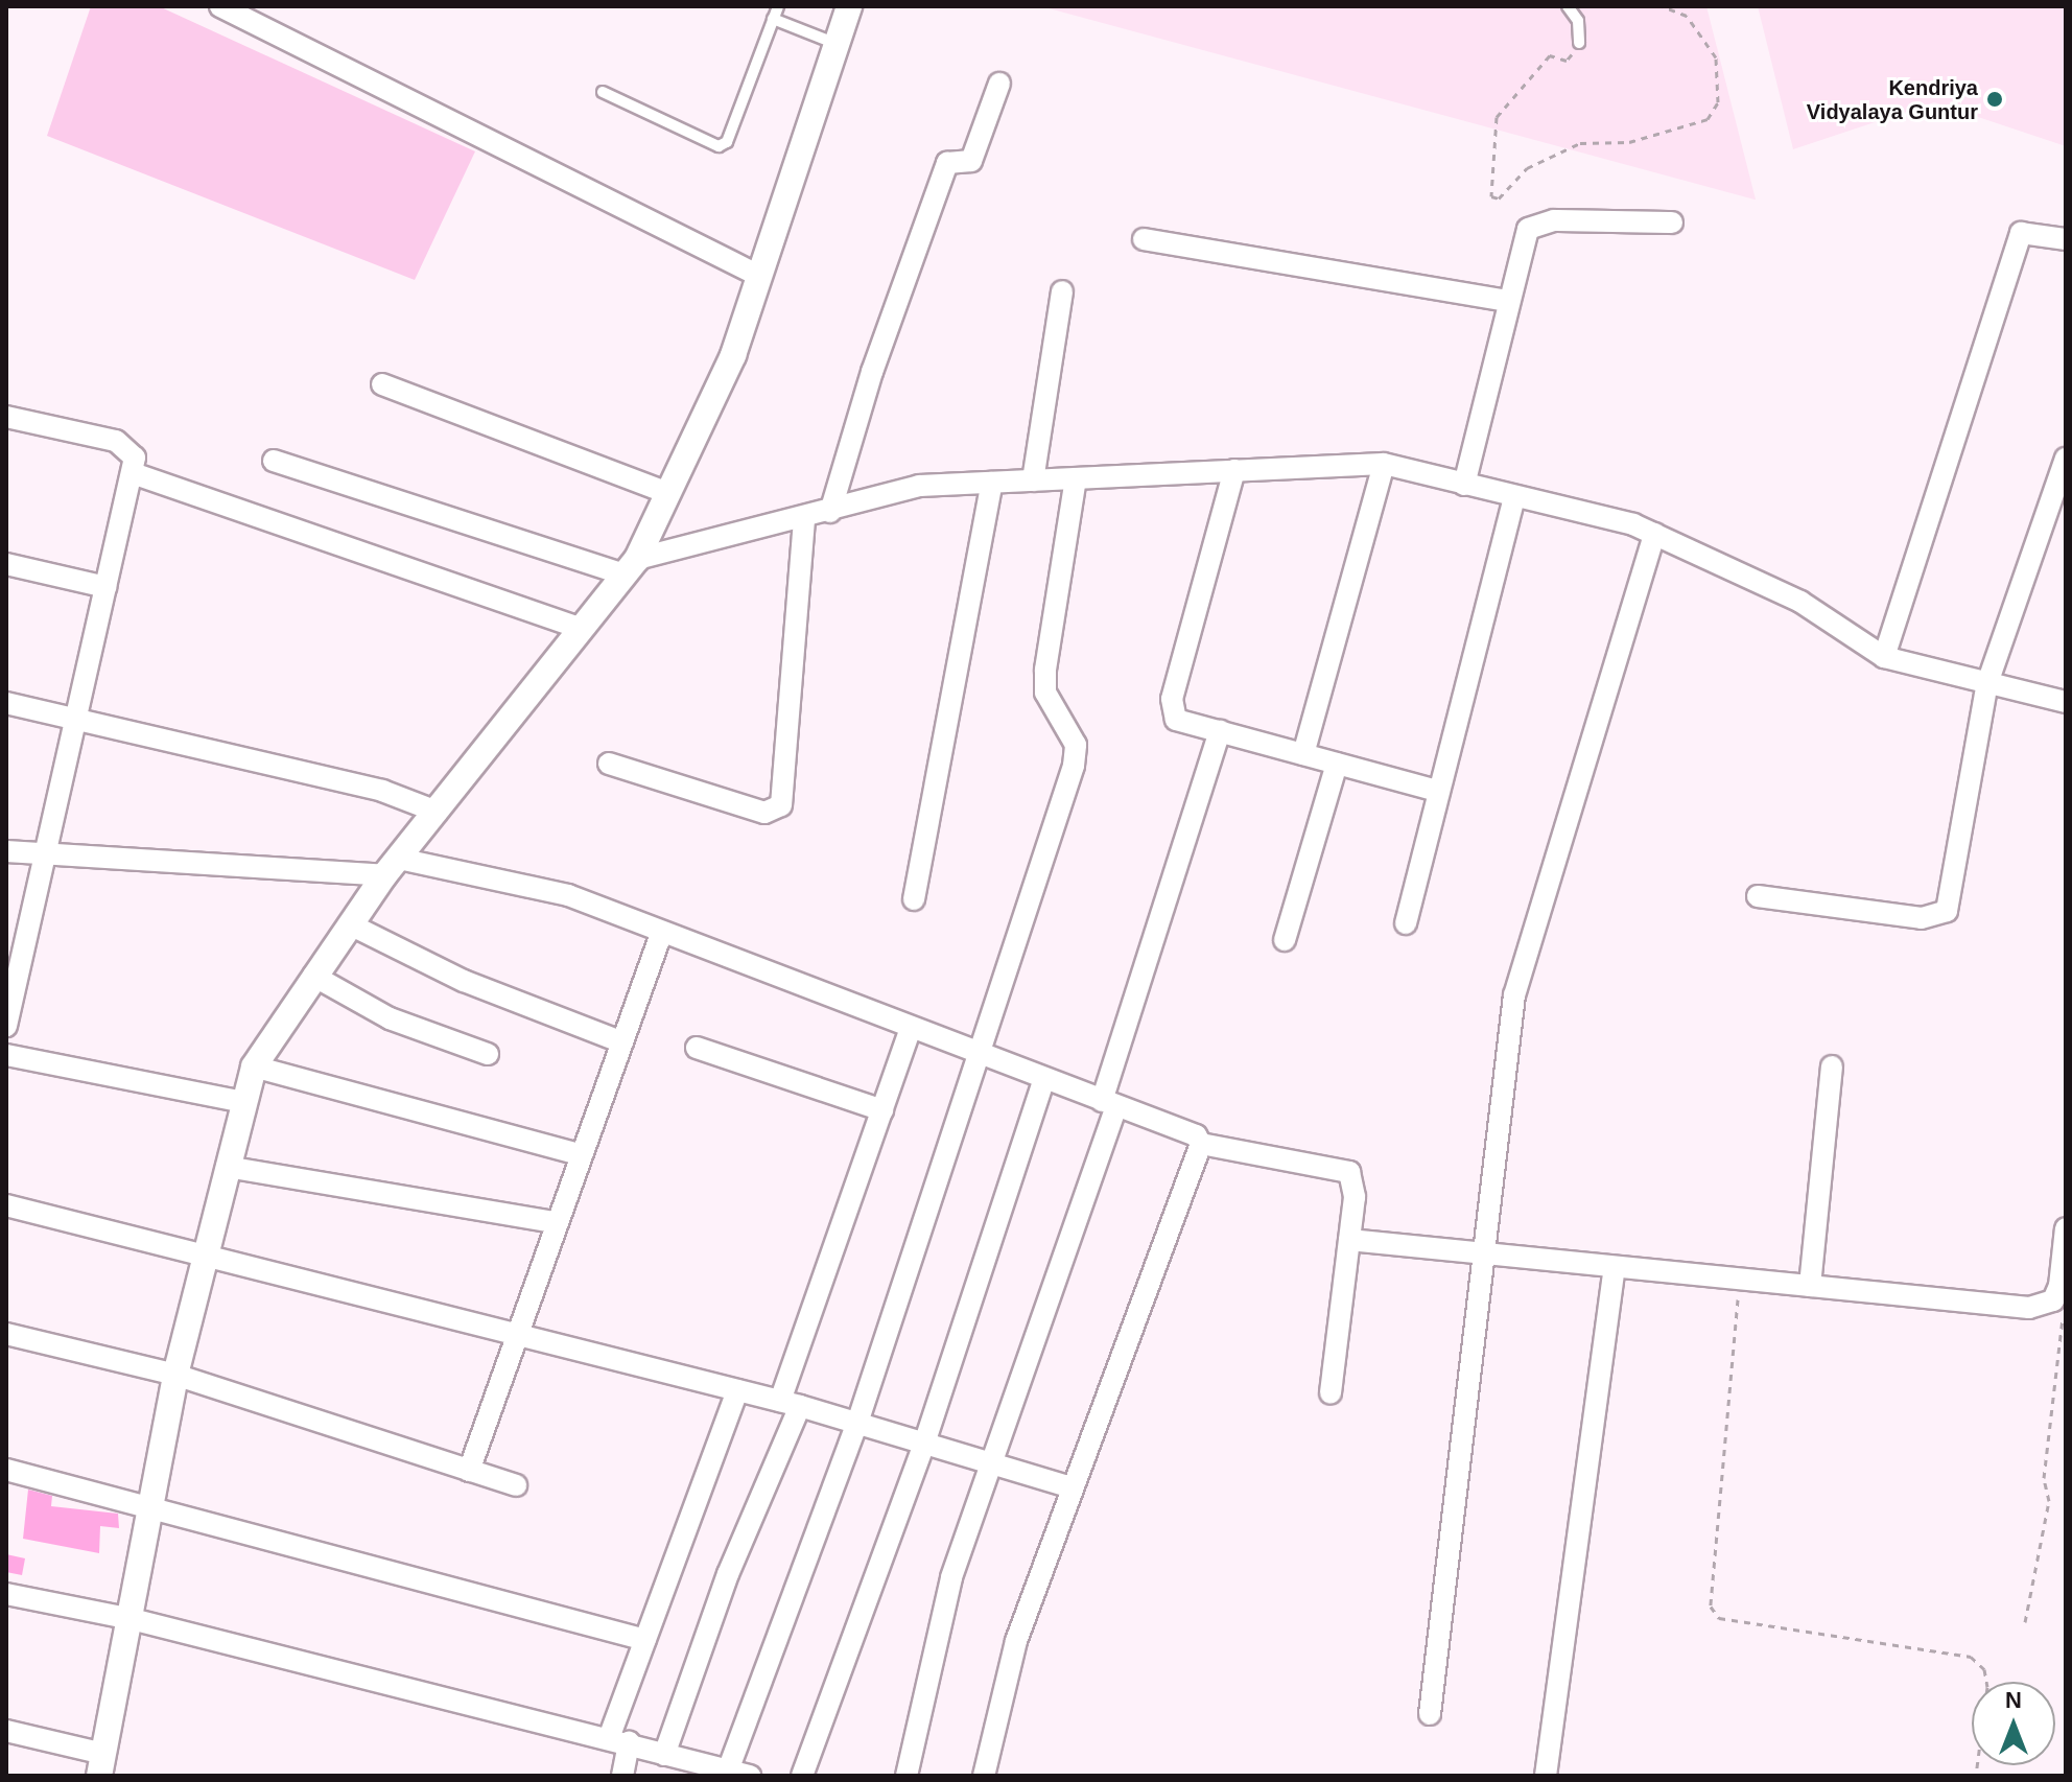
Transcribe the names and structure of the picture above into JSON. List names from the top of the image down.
{
  "places": ["Kendriya Vidyalaya Guntur"],
  "north": "top"
}
